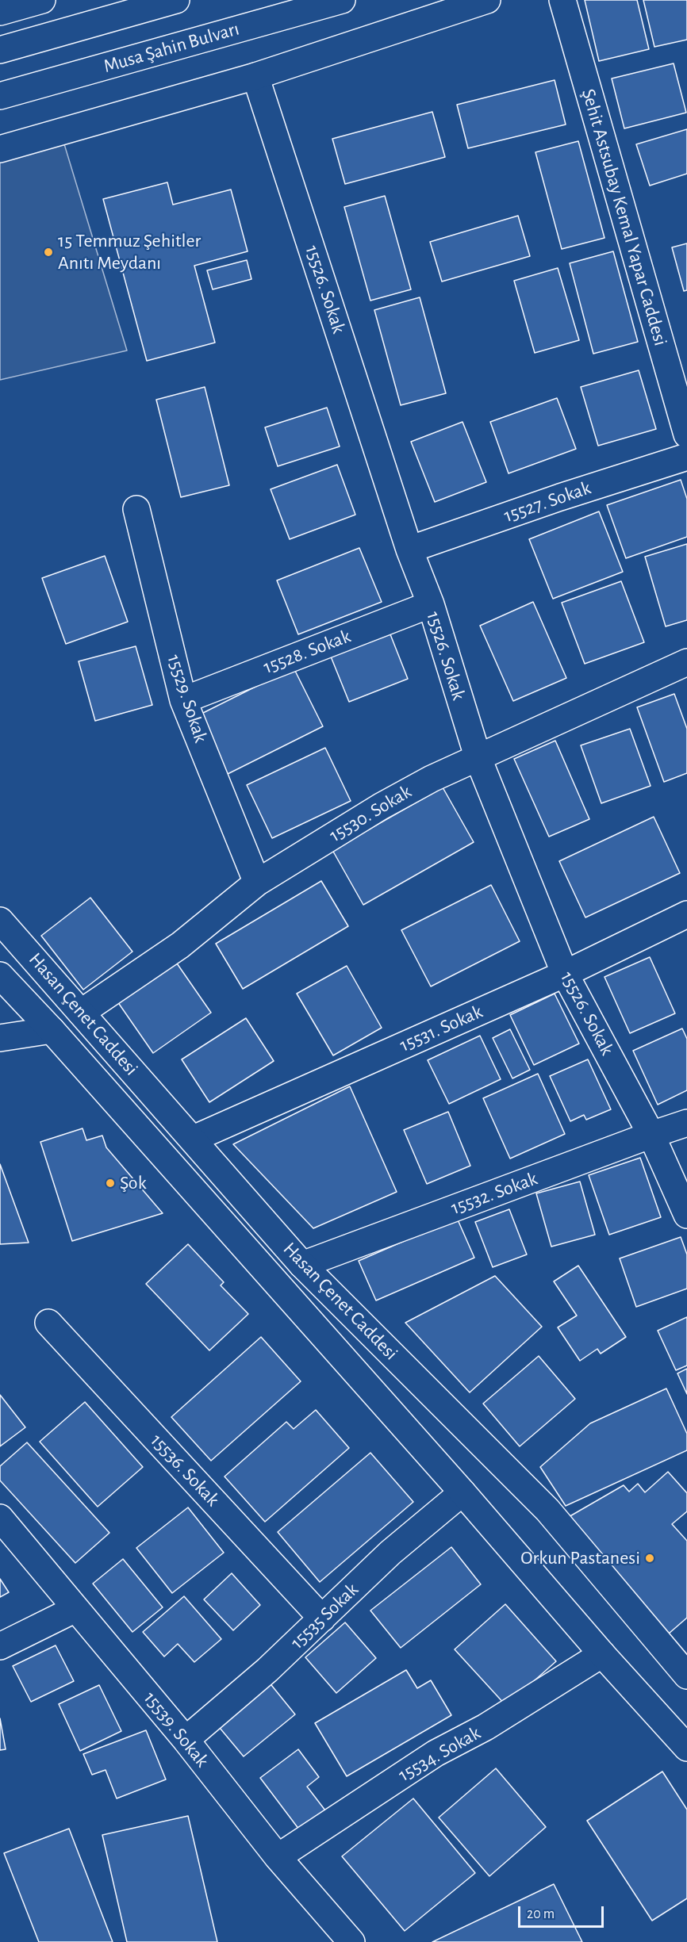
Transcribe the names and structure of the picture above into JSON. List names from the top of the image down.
{
  "streets": {
    "street": [
      "Musa Şahin Bulvarı",
      "Şehit Astsubay Kemal Yapar Caddesi",
      "15526. Sokak",
      "15527. Sokak",
      "15528. Sokak",
      "15529. Sokak",
      "15530. Sokak",
      "Hasan Çenet Caddesi",
      "15531. Sokak",
      "15532. Sokak",
      "15536. Sokak",
      "15535 Sokak",
      "15539. Sokak",
      "15534. Sokak"
    ]
  },
  "crossings": [
    ["15526. Sokak", "15527. Sokak"],
    ["15526. Sokak", "15528. Sokak"],
    ["15526. Sokak", "15530. Sokak"],
    ["15526. Sokak", "15531. Sokak"],
    ["15526. Sokak", "15532. Sokak"],
    ["15528. Sokak", "15529. Sokak"],
    ["15529. Sokak", "15530. Sokak"],
    ["15530. Sokak", "Hasan Çenet Caddesi"],
    ["Hasan Çenet Caddesi", "15531. Sokak"],
    ["Hasan Çenet Caddesi", "15532. Sokak"],
    ["15536. Sokak", "15535 Sokak"],
    ["15535 Sokak", "15539. Sokak"],
    ["15539. Sokak", "15534. Sokak"]
  ],
  "places": ["15 Temmuz Şehitler Anıtı Meydanı", "Şok", "Orkun Pastanesi"],
  "scale_bar": "20 m"
}
